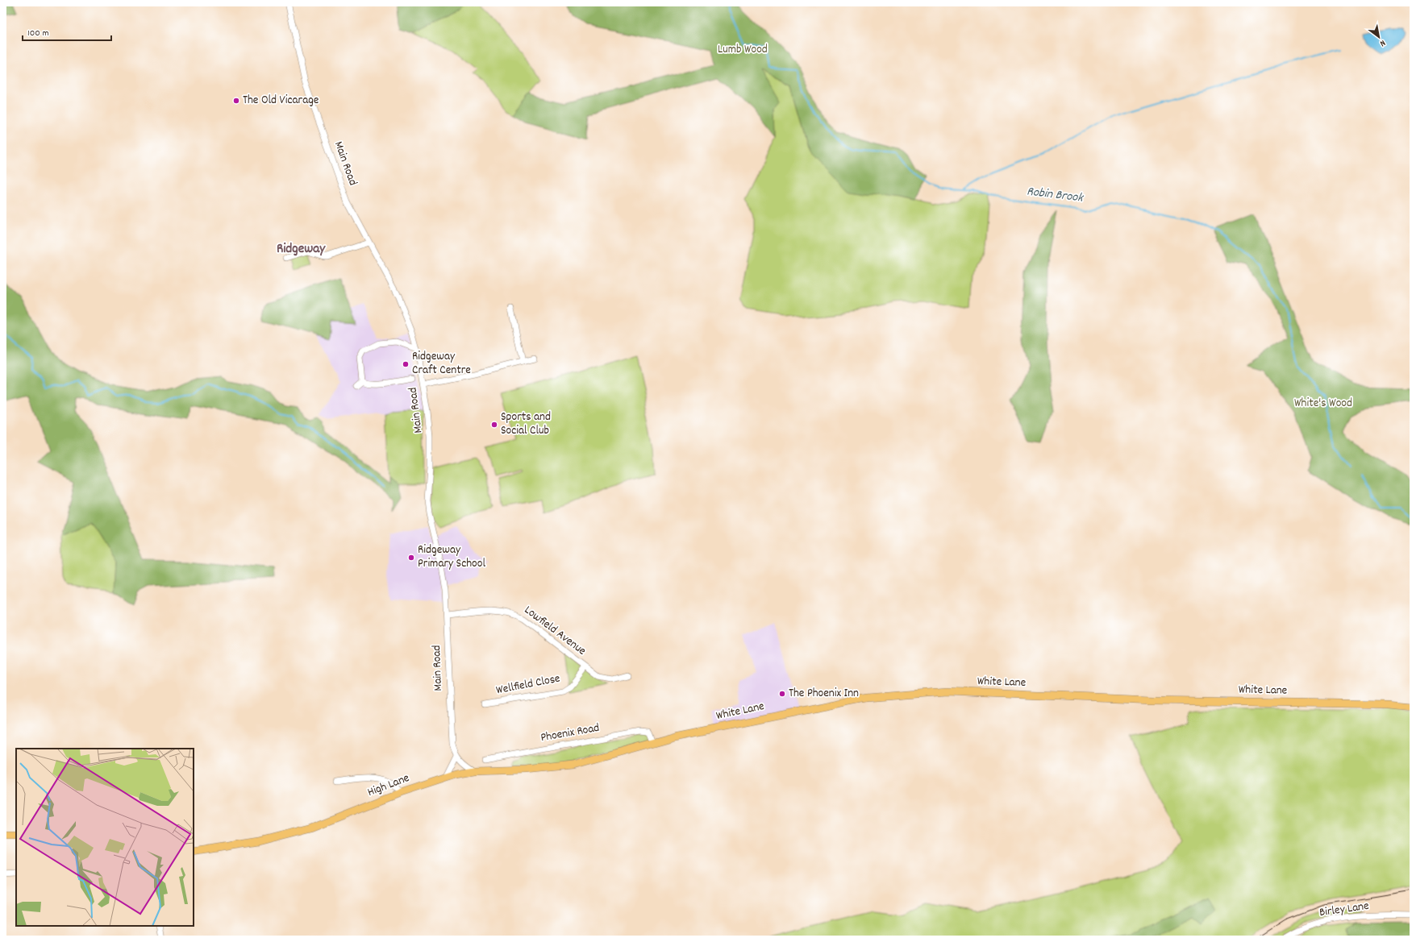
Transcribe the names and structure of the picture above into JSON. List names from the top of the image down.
{
  "streets": {
    "main road": ["White Lane", "High Lane"],
    "street": [
      "Main Road",
      "Lowfield Avenue",
      "Wellfield Close",
      "Phoenix Road",
      "Birley Lane"
    ]
  },
  "crossings": [
    ["Main Road", "Lowfield Avenue"],
    ["Lowfield Avenue", "Wellfield Close"],
    ["White Lane", "Phoenix Road"],
    ["White Lane", "High Lane"]
  ],
  "districts": ["Ridgeway"],
  "water": ["Robin Brook"],
  "parks": ["Lumb Wood", "White's Wood"],
  "places": [
    "The Old Vicarage",
    "Ridgeway Craft Centre",
    "Sports and Social Club",
    "Ridgeway Primary School",
    "The Phoenix Inn"
  ],
  "scale_bar": "100 m",
  "north": "bottom right"
}
